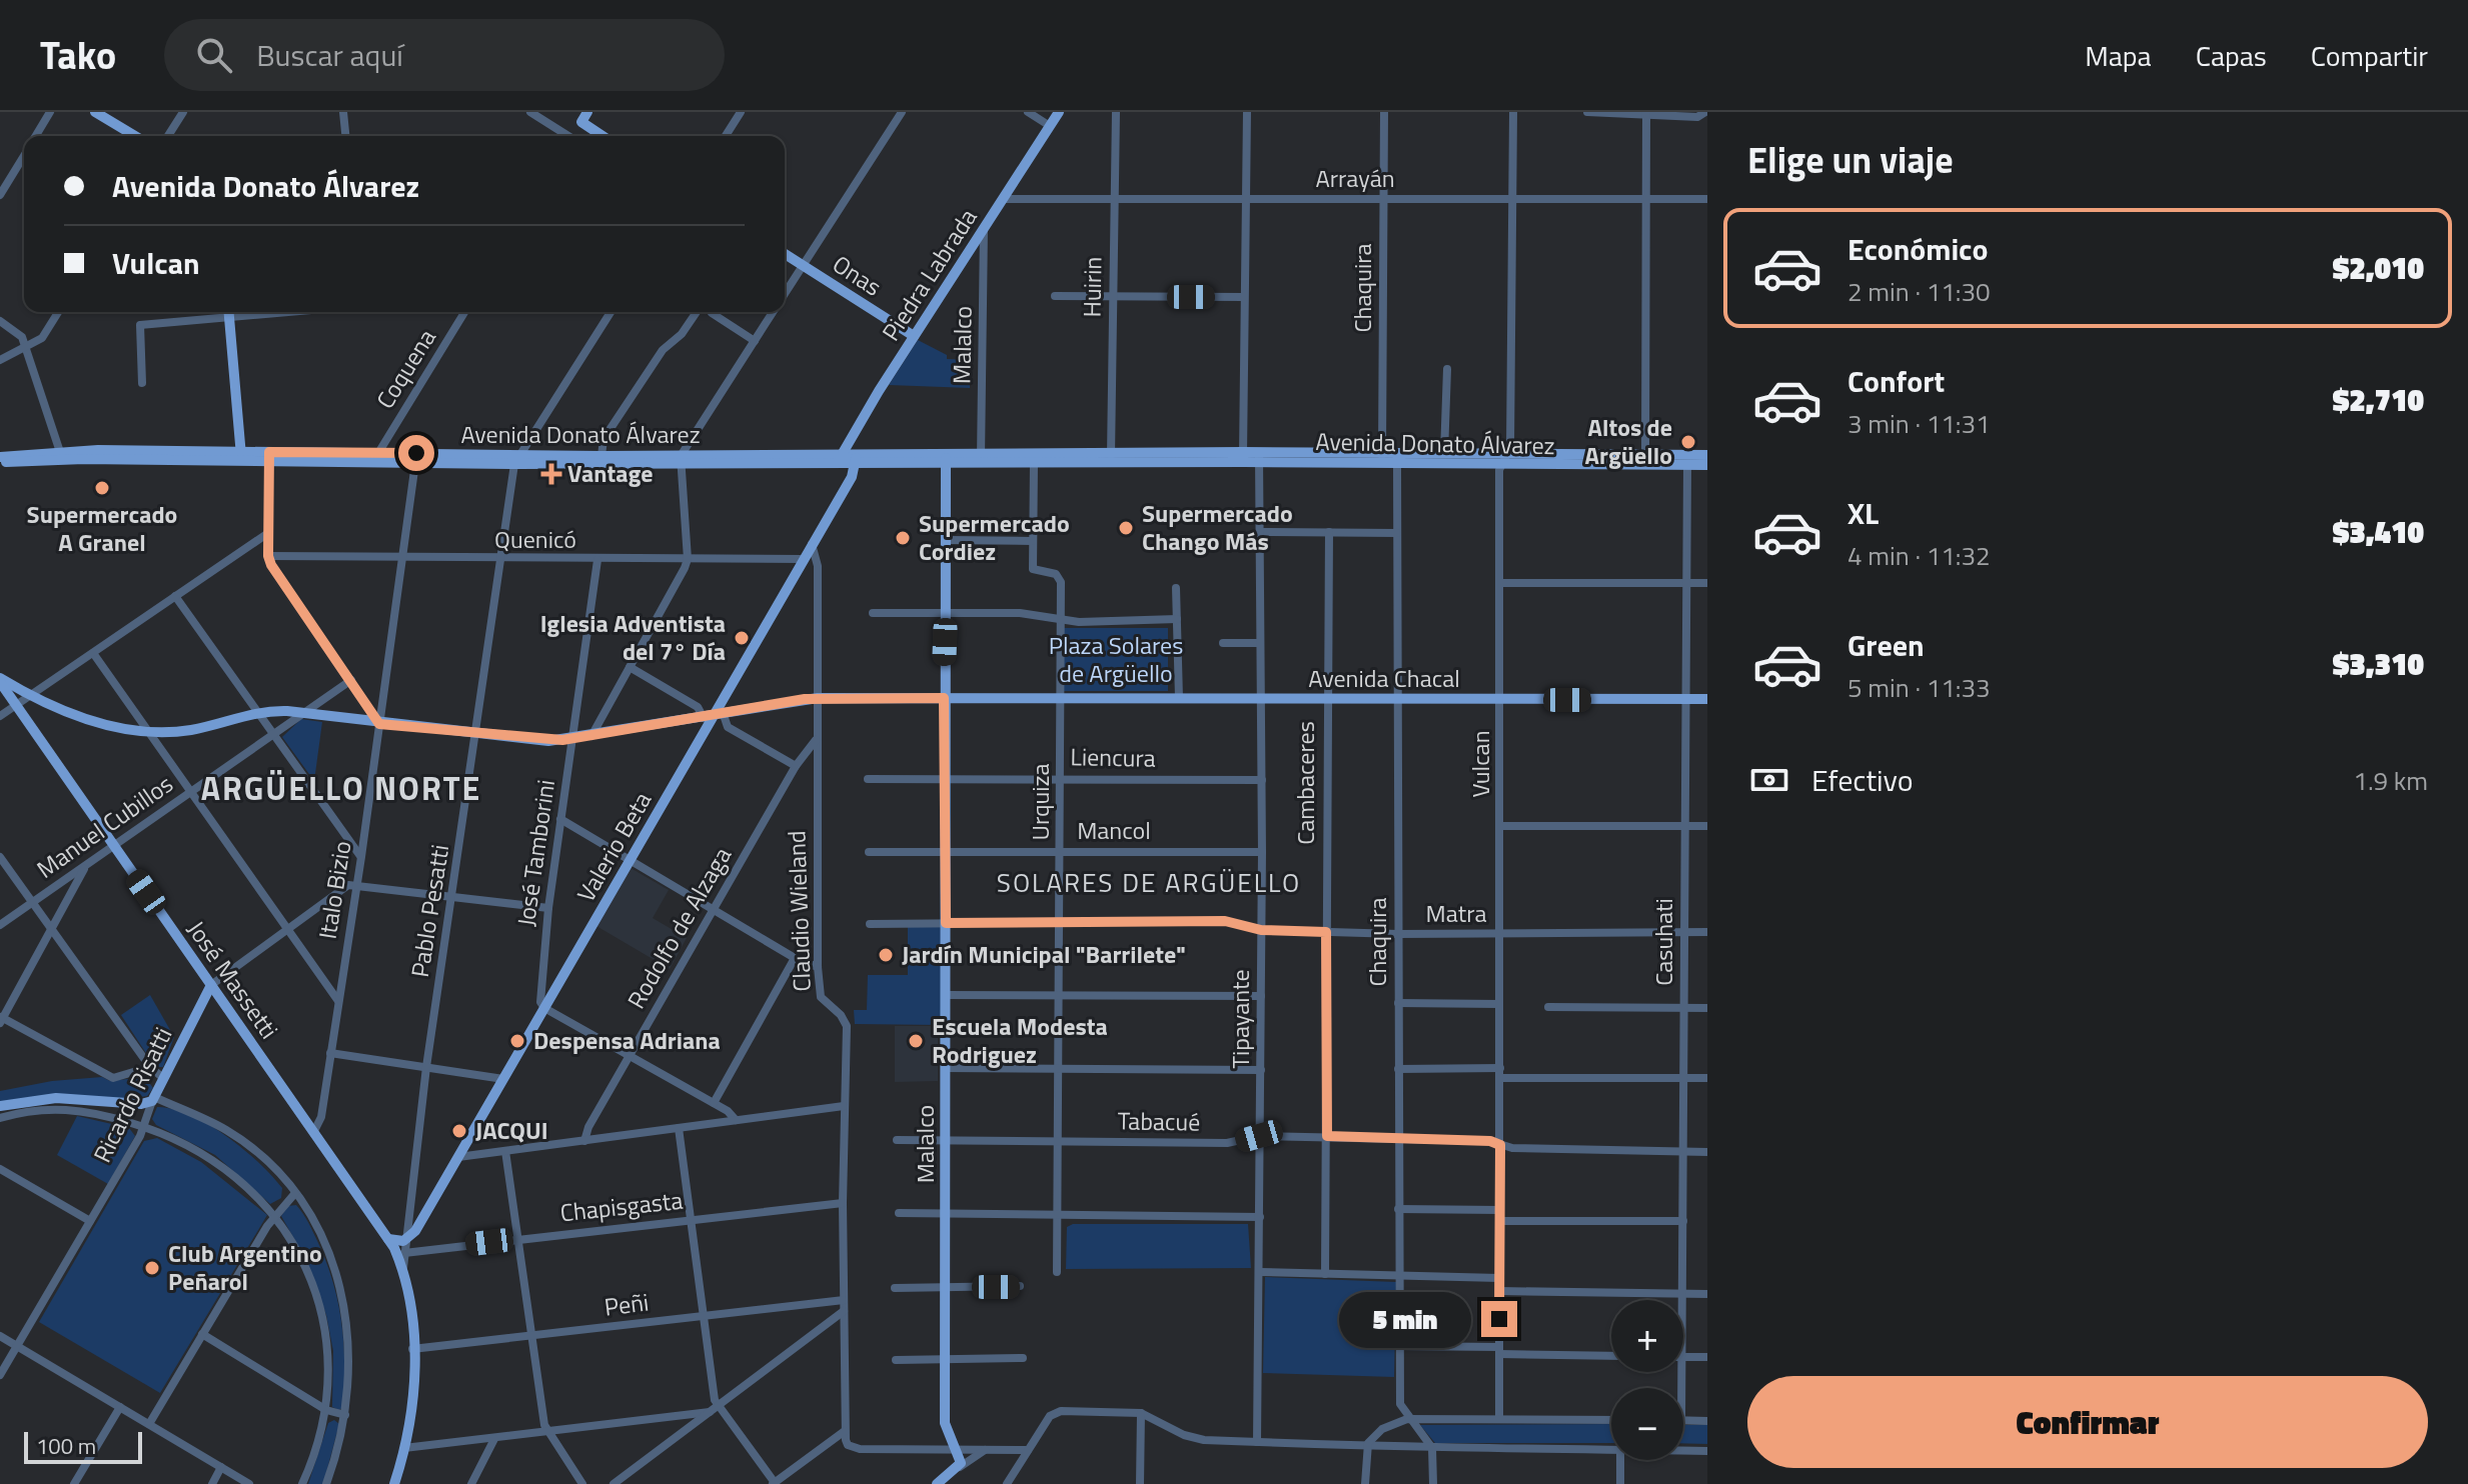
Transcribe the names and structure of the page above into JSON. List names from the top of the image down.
{
  "streets": {
    "main road": [
      "Piedra Labrada",
      "Onas",
      "Malalco",
      "Avenida Donato Álvarez",
      "Avenida Chacal",
      "Valerio Beta",
      "Pablo Pesatti",
      "José Massetti",
      "Ricardo Risatti"
    ],
    "street": [
      "Arrayán",
      "Huirin",
      "Chaquira",
      "Coquena",
      "Quenicó",
      "Liencura",
      "Vulcan",
      "Cambaceres",
      "Urquiza",
      "Manuel Cubillos",
      "Mancol",
      "José Tamborini",
      "Italo Bizio",
      "Claudio Wieland",
      "Matra",
      "Rodolfo de Alzaga",
      "Casuhati",
      "Tipayante",
      "Tabacué",
      "Chapisgasta",
      "Peñi"
    ]
  },
  "crossings": [
    ["Arrayán", "Piedra Labrada"],
    ["Arrayán", "Huirin"],
    ["Arrayán", "Chaquira"],
    ["Piedra Labrada", "Onas"],
    ["Piedra Labrada", "Malalco"],
    ["Piedra Labrada", "Avenida Donato Álvarez"],
    ["Piedra Labrada", "Valerio Beta"],
    ["Huirin", "Avenida Donato Álvarez"],
    ["Chaquira", "Avenida Donato Álvarez"],
    ["Chaquira", "Avenida Chacal"],
    ["Chaquira", "Matra"],
    ["Chaquira", "Tabacué"],
    ["Malalco", "Avenida Donato Álvarez"],
    ["Malalco", "Avenida Chacal"],
    ["Malalco", "Liencura"],
    ["Malalco", "Mancol"],
    ["Malalco", "Matra"],
    ["Malalco", "Tabacué"],
    ["Coquena", "Avenida Donato Álvarez"],
    ["Avenida Donato Álvarez", "Vulcan"],
    ["Avenida Donato Álvarez", "Valerio Beta"],
    ["Avenida Donato Álvarez", "Italo Bizio"],
    ["Avenida Donato Álvarez", "Pablo Pesatti"],
    ["Avenida Donato Álvarez", "Casuhati"],
    ["Avenida Donato Álvarez", "Tipayante"],
    ["Quenicó", "Valerio Beta"],
    ["Quenicó", "José Tamborini"],
    ["Quenicó", "Italo Bizio"],
    ["Quenicó", "Pablo Pesatti"],
    ["Avenida Chacal", "Vulcan"],
    ["Avenida Chacal", "Cambaceres"],
    ["Avenida Chacal", "Urquiza"],
    ["Avenida Chacal", "Manuel Cubillos"],
    ["Avenida Chacal", "Valerio Beta"],
    ["Avenida Chacal", "José Tamborini"],
    ["Avenida Chacal", "Italo Bizio"],
    ["Avenida Chacal", "Pablo Pesatti"],
    ["Avenida Chacal", "Claudio Wieland"],
    ["Avenida Chacal", "Casuhati"],
    ["Avenida Chacal", "José Massetti"],
    ["Avenida Chacal", "Tipayante"],
    ["Liencura", "Urquiza"],
    ["Liencura", "Tipayante"],
    ["Vulcan", "Matra"],
    ["Vulcan", "Tabacué"],
    ["Cambaceres", "Matra"],
    ["Cambaceres", "Tabacué"],
    ["Urquiza", "Mancol"],
    ["Urquiza", "Matra"],
    ["Urquiza", "Tabacué"],
    ["Manuel Cubillos", "José Massetti"],
    ["Mancol", "Tipayante"],
    ["Valerio Beta", "José Tamborini"],
    ["Valerio Beta", "Pablo Pesatti"],
    ["Valerio Beta", "Claudio Wieland"],
    ["Italo Bizio", "José Massetti"],
    ["Italo Bizio", "Ricardo Risatti"],
    ["Pablo Pesatti", "José Massetti"],
    ["Pablo Pesatti", "Chapisgasta"],
    ["Pablo Pesatti", "Peñi"],
    ["Claudio Wieland", "Rodolfo de Alzaga"],
    ["Claudio Wieland", "Chapisgasta"],
    ["Claudio Wieland", "Peñi"],
    ["Matra", "Casuhati"],
    ["Matra", "Tipayante"],
    ["Casuhati", "Tabacué"],
    ["José Massetti", "Ricardo Risatti"],
    ["Tipayante", "Tabacué"]
  ],
  "districts": ["ARGÜELLO NORTE", "SOLARES DE ARGÜELLO"],
  "parks": ["Plaza Solares de Argüello"],
  "places": {
    "other": [
      "Altos de Argüello",
      "Supermercado A Granel",
      "Supermercado Chango Más",
      "Supermercado Cordiez",
      "Iglesia Adventista del 7° Día",
      "Jardín Municipal \"Barrilete\"",
      "Despensa Adriana",
      "Escuela Modesta Rodriguez",
      "JACQUI",
      "Club Argentino Peñarol"
    ],
    "health": ["Vantage"]
  },
  "scale_bar": "100 m",
  "page": {
    "header": "Tako",
    "search": "Buscar aquí",
    "nav": ["Mapa", "Capas", "Compartir"],
    "heading": "Elige un viaje",
    "banner": ["Avenida Donato Álvarez", "Vulcan"],
    "list": [
      {
        "name": "Económico",
        "note": "2 min · 11:30",
        "value": "$2,010"
      },
      {
        "name": "Confort",
        "note": "3 min · 11:31",
        "value": "$2,710"
      },
      {
        "name": "XL",
        "note": "4 min · 11:32",
        "value": "$3,410"
      },
      {
        "name": "Green",
        "note": "5 min · 11:33",
        "value": "$3,310"
      }
    ],
    "pay": ["Efectivo", "1.9 km"],
    "bubble": "5 min",
    "map_buttons": ["+", "−"],
    "buttons": "Confirmar",
    "scale": "100 m"
  }
}
